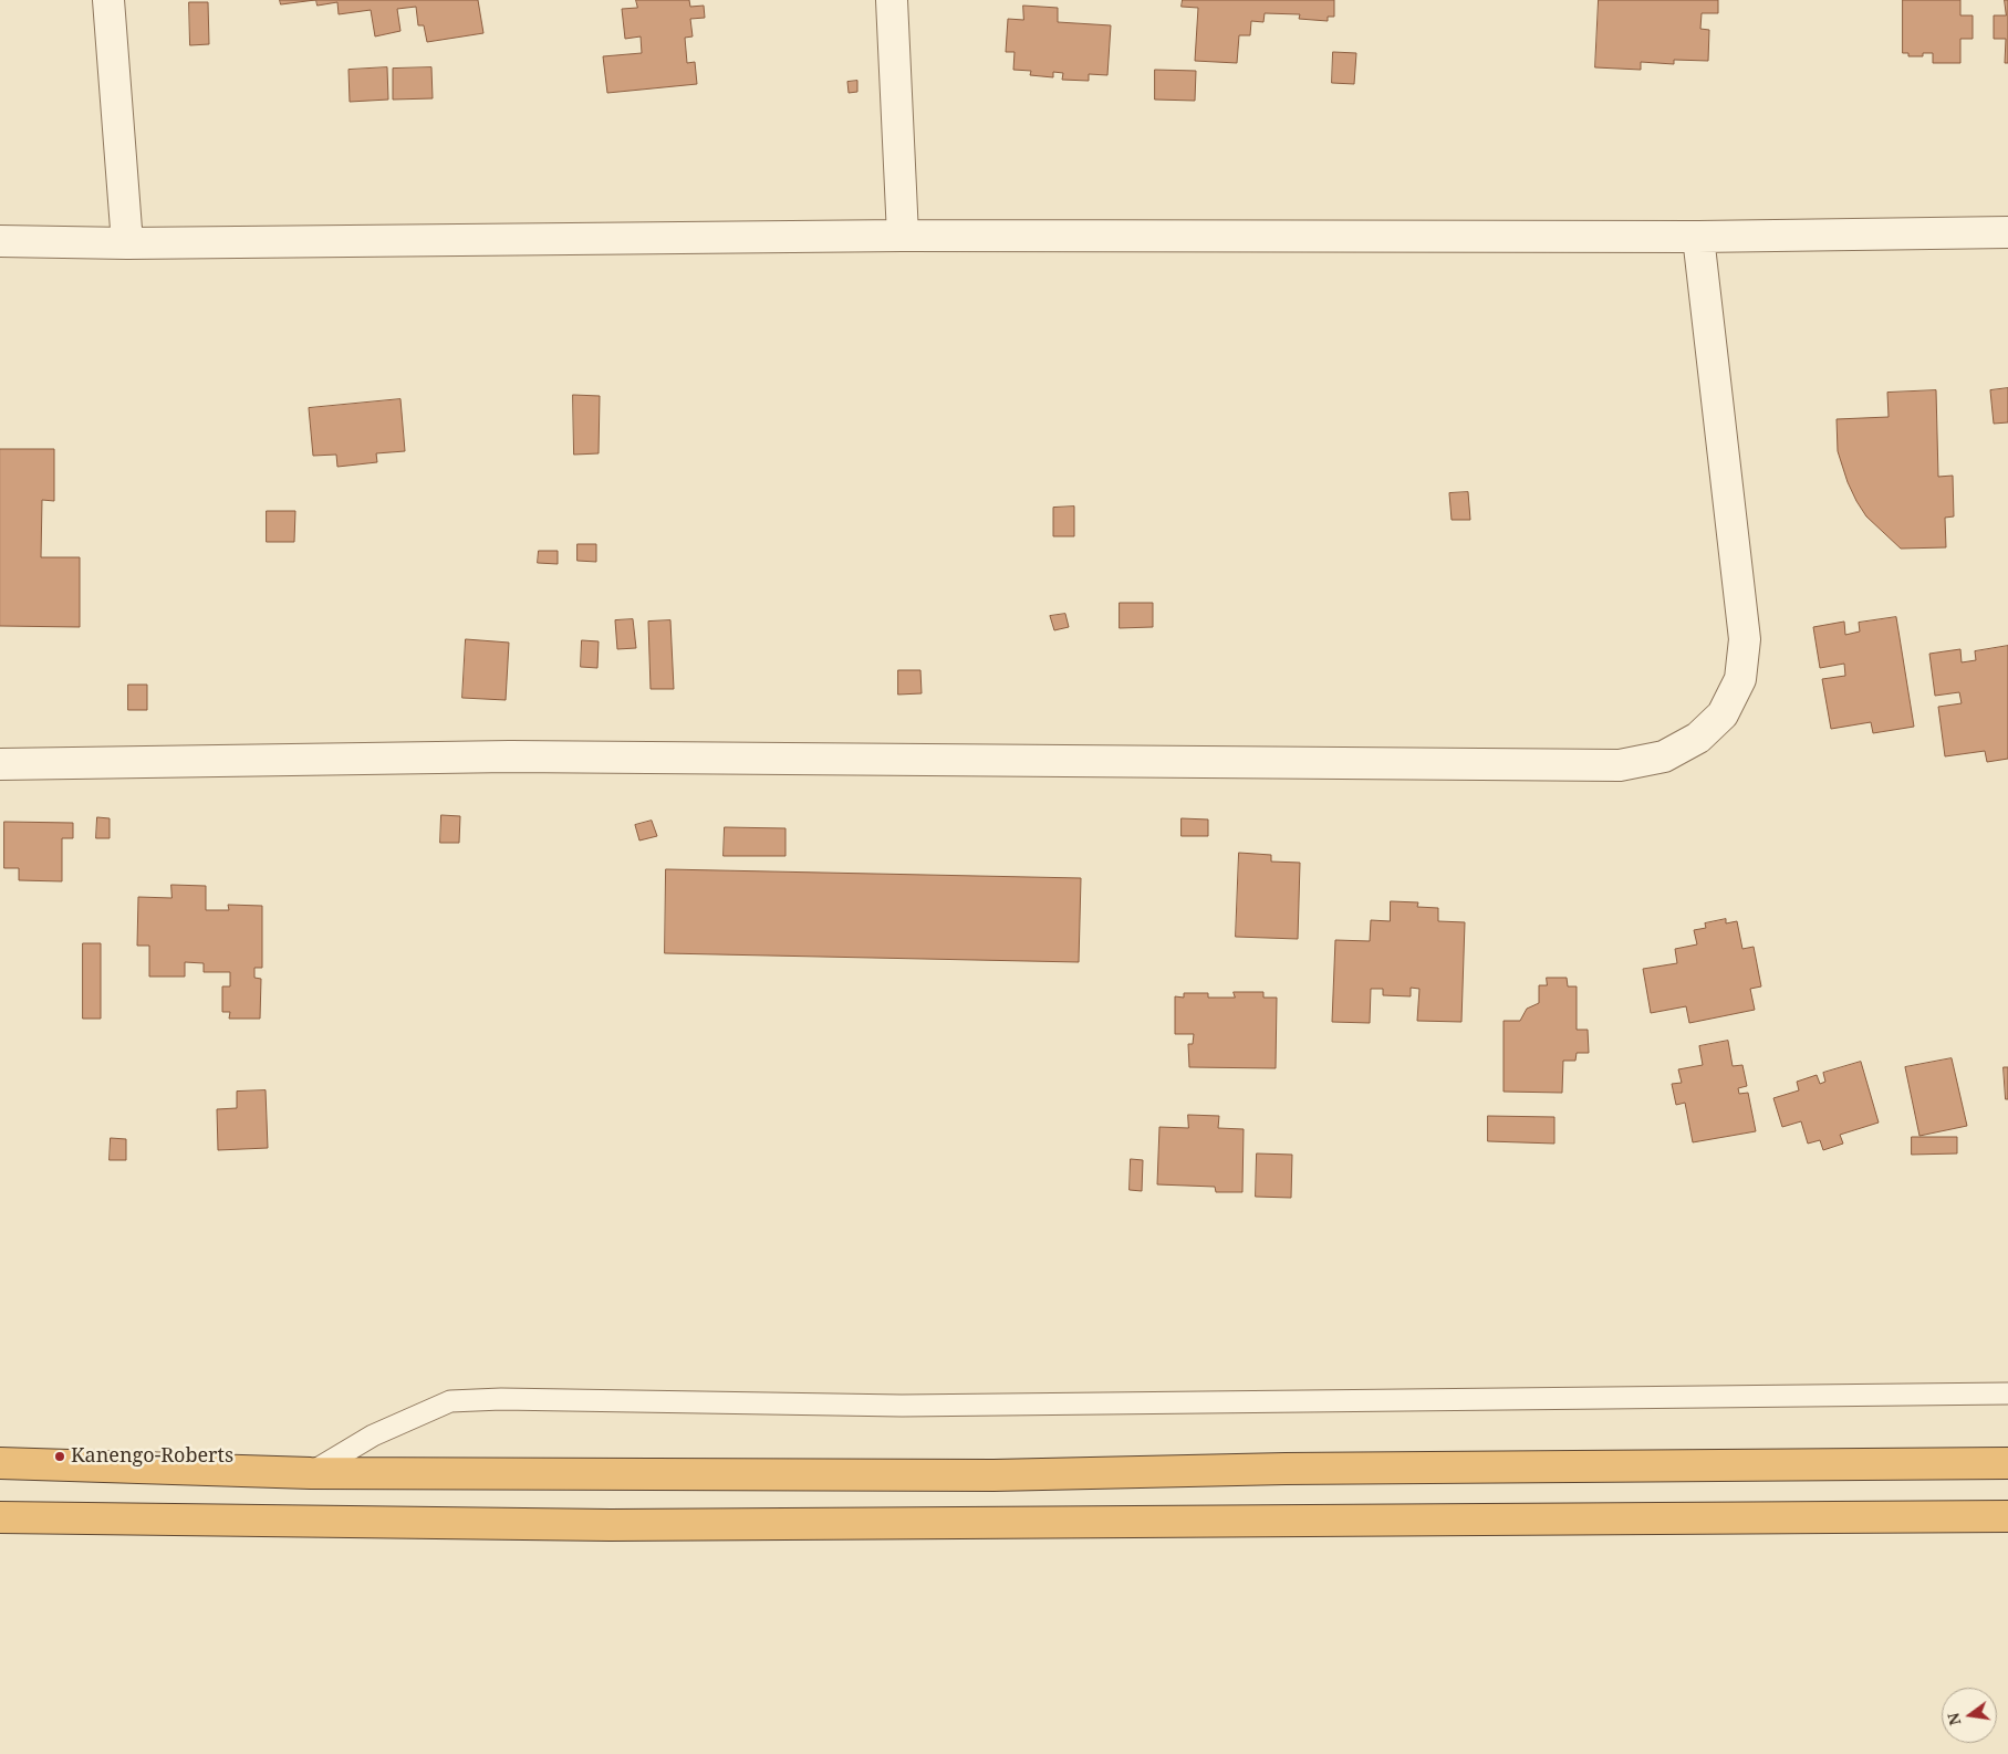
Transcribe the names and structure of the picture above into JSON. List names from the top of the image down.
{
  "places": ["Kanengo-Roberts"],
  "north": "left"
}
